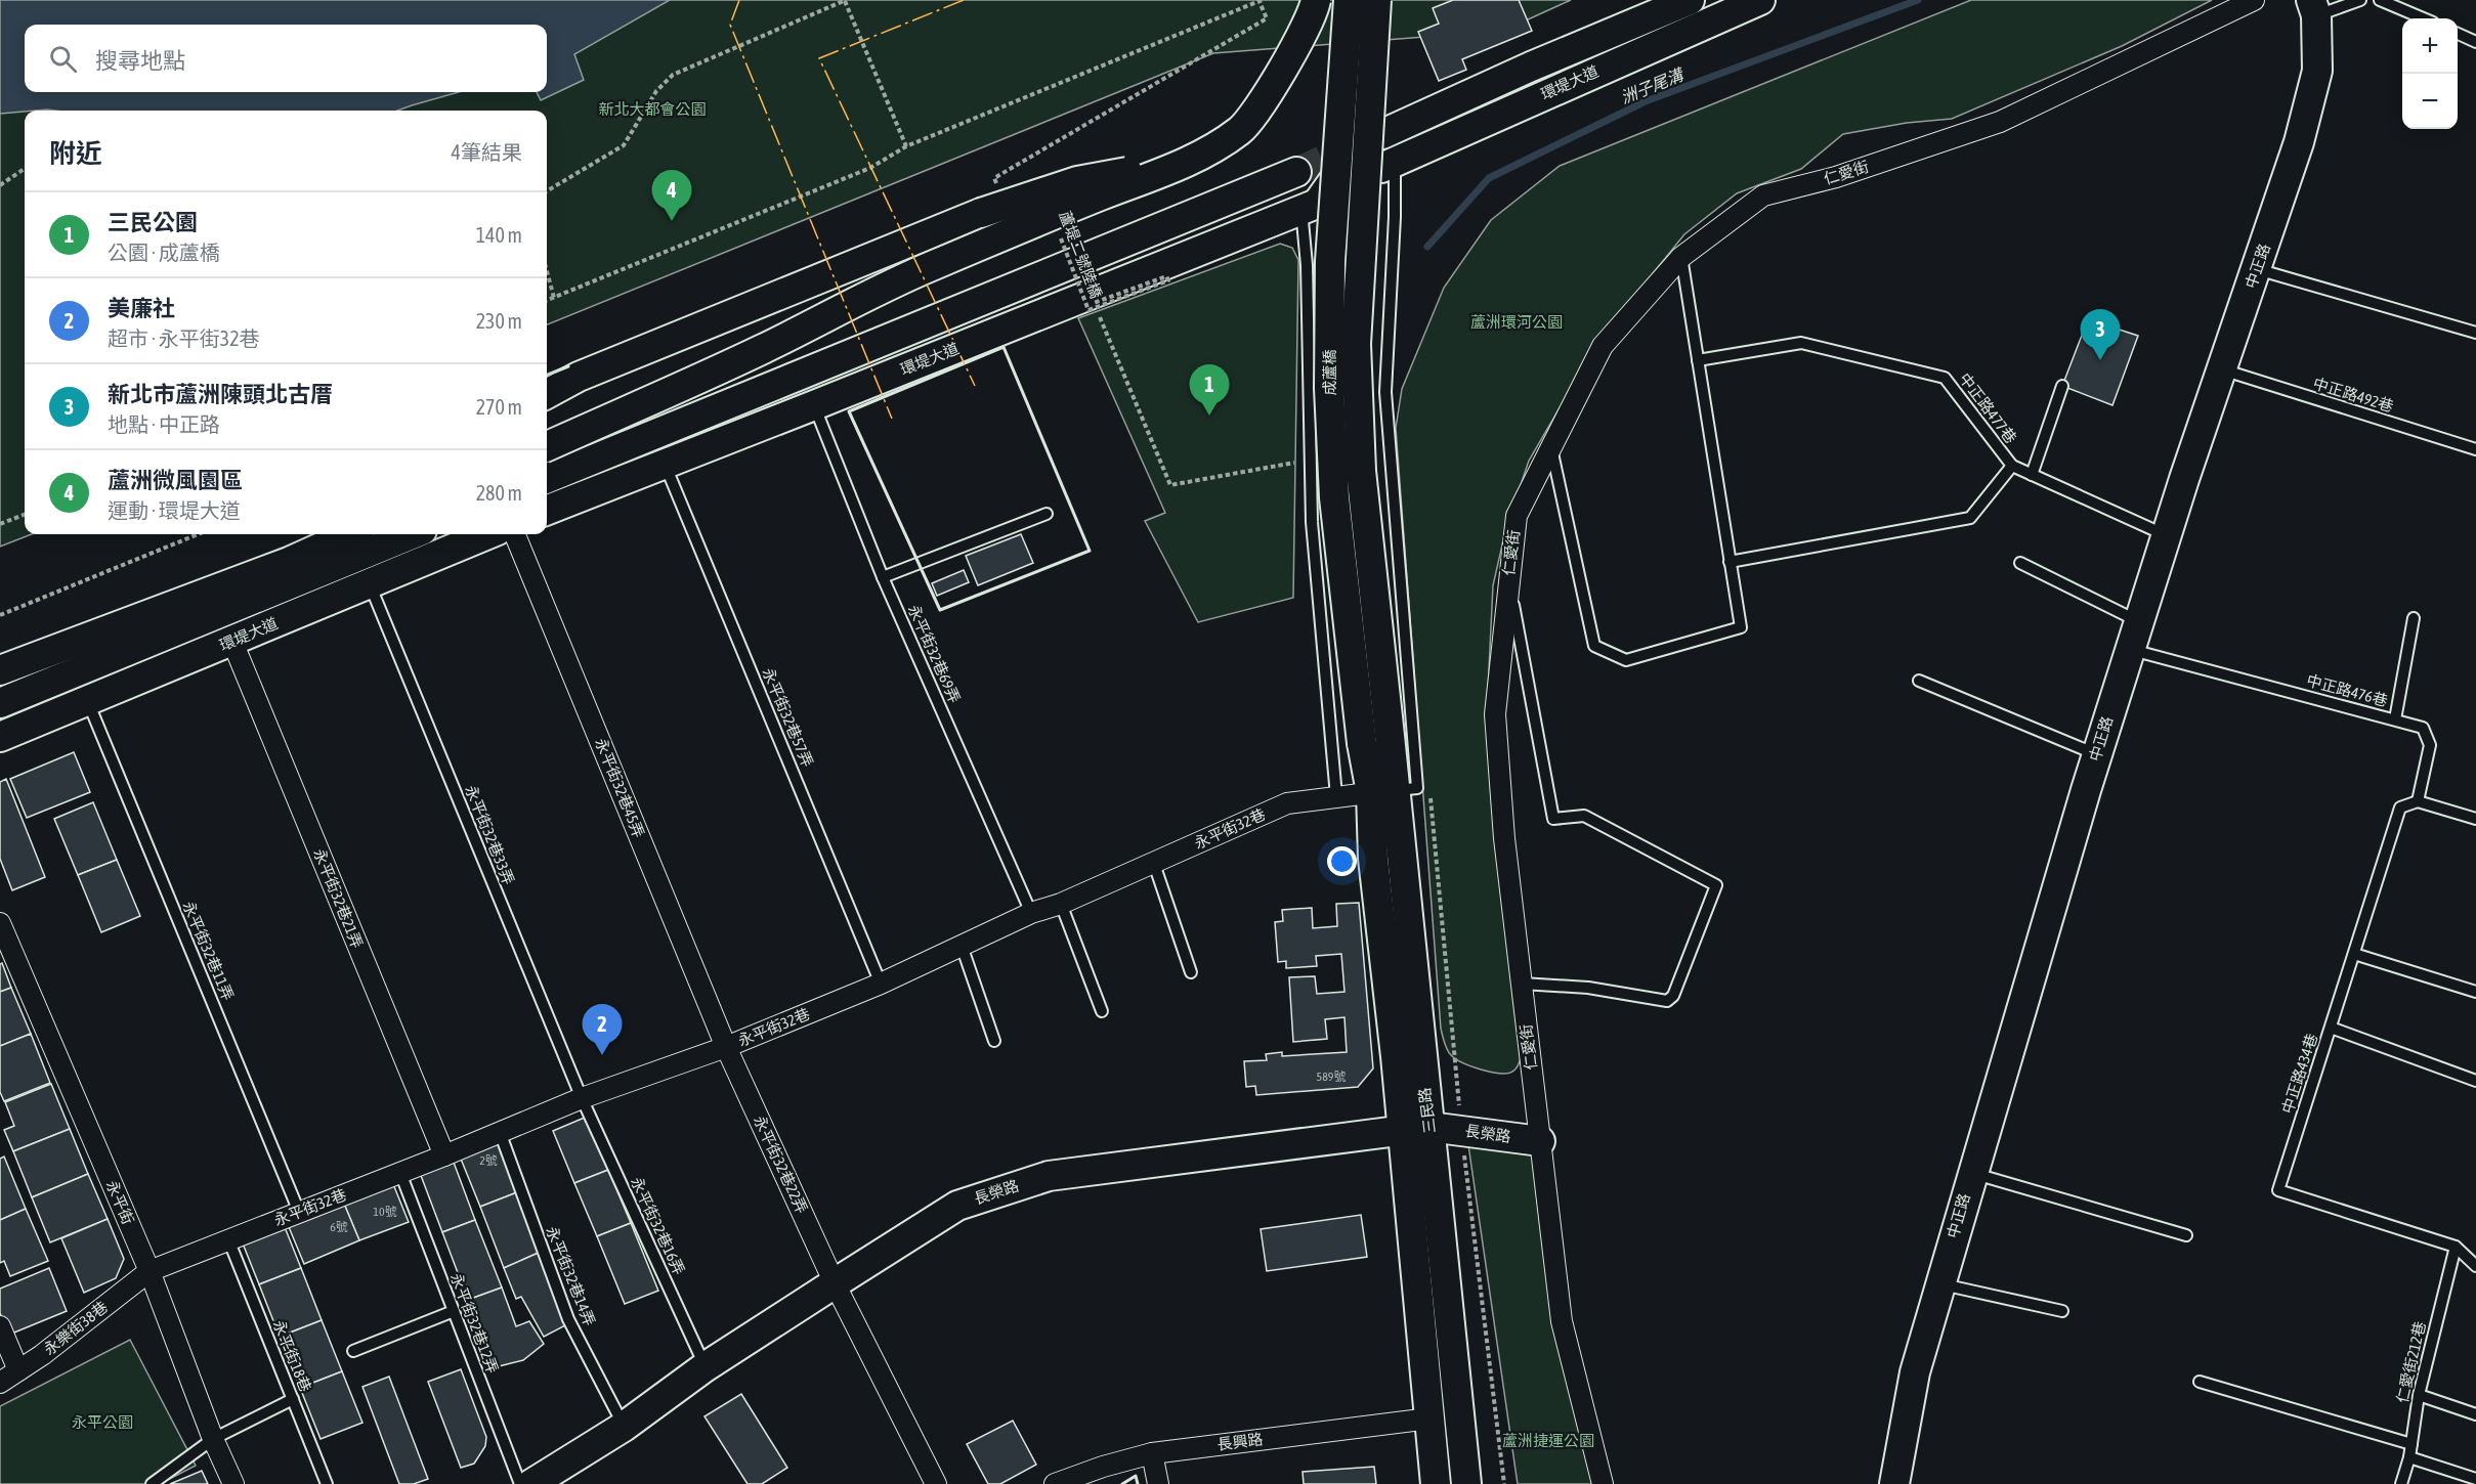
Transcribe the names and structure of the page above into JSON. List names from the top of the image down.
{
  "streets": {
    "street": [
      "環堤大道",
      "仁愛街",
      "中正路",
      "成蘆橋",
      "永平街32巷45弄",
      "永平街32巷",
      "永平街32巷21弄",
      "三民路",
      "長榮路",
      "永平街32巷22弄",
      "永平街",
      "永樂街38巷",
      "長興路"
    ],
    "lane": [
      "中正路492巷",
      "中正路477巷",
      "永平街32巷69弄",
      "中正路476巷",
      "永平街32巷57弄",
      "永平街32巷33弄",
      "永平街32巷11弄",
      "中正路434巷",
      "永平街32巷16弄",
      "永平街32巷14弄",
      "永平街32巷12弄",
      "永平街18巷",
      "仁愛街212巷"
    ],
    "path": ["蘆堤二號陸橋"]
  },
  "crossings": [
    ["環堤大道", "永平街32巷69弄"],
    ["環堤大道", "永平街32巷57弄"],
    ["環堤大道", "永平街32巷33弄"],
    ["環堤大道", "永平街32巷21弄"],
    ["環堤大道", "永平街32巷11弄"],
    ["仁愛街", "長榮路"],
    ["中正路", "中正路492巷"],
    ["中正路", "中正路477巷"],
    ["中正路", "中正路476巷"],
    ["成蘆橋", "三民路"],
    ["永平街32巷69弄", "永平街32巷"],
    ["中正路476巷", "中正路434巷"],
    ["永平街32巷57弄", "永平街32巷"],
    ["永平街32巷45弄", "永平街32巷"],
    ["永平街32巷45弄", "永平街32巷22弄"],
    ["永平街32巷", "永平街32巷33弄"],
    ["永平街32巷", "永平街32巷21弄"],
    ["永平街32巷", "永平街32巷11弄"],
    ["永平街32巷", "三民路"],
    ["永平街32巷", "永平街32巷22弄"],
    ["永平街32巷", "永平街"],
    ["永平街32巷", "永平街32巷16弄"],
    ["永平街32巷", "永平街32巷14弄"],
    ["永平街32巷", "永平街32巷12弄"],
    ["永平街32巷", "永樂街38巷"],
    ["永平街32巷", "永平街18巷"],
    ["永平街32巷33弄", "永平街32巷16弄"],
    ["中正路434巷", "仁愛街212巷"],
    ["三民路", "長榮路"],
    ["三民路", "長興路"],
    ["長榮路", "永平街32巷22弄"],
    ["長榮路", "永平街32巷16弄"],
    ["長榮路", "永平街32巷14弄"],
    ["永平街", "永樂街38巷"]
  ],
  "water": ["洲子尾溝"],
  "parks": [
    "新北大都會公園",
    "蘆洲環河公園",
    "永平公園",
    "蘆洲捷運公園"
  ],
  "house_numbers": [
    "589號",
    "2號",
    "10號",
    "6號"
  ],
  "page": {
    "map_buttons": ["+", "−"],
    "search": "搜尋地點",
    "heading": ["附近", "4筆結果"],
    "pins": [
      "4",
      "3",
      "1",
      "2"
    ],
    "list": [
      {
        "mark": "1",
        "name": "三民公園",
        "note": "公園 · 成蘆橋",
        "value": "140 m"
      },
      {
        "mark": "2",
        "name": "美廉社",
        "note": "超市 · 永平街32巷",
        "value": "230 m"
      },
      {
        "mark": "3",
        "name": "新北市蘆洲陳頭北古厝",
        "note": "地點 · 中正路",
        "value": "270 m"
      },
      {
        "mark": "4",
        "name": "蘆洲微風園區",
        "note": "運動 · 環堤大道",
        "value": "280 m"
      }
    ]
  }
}
